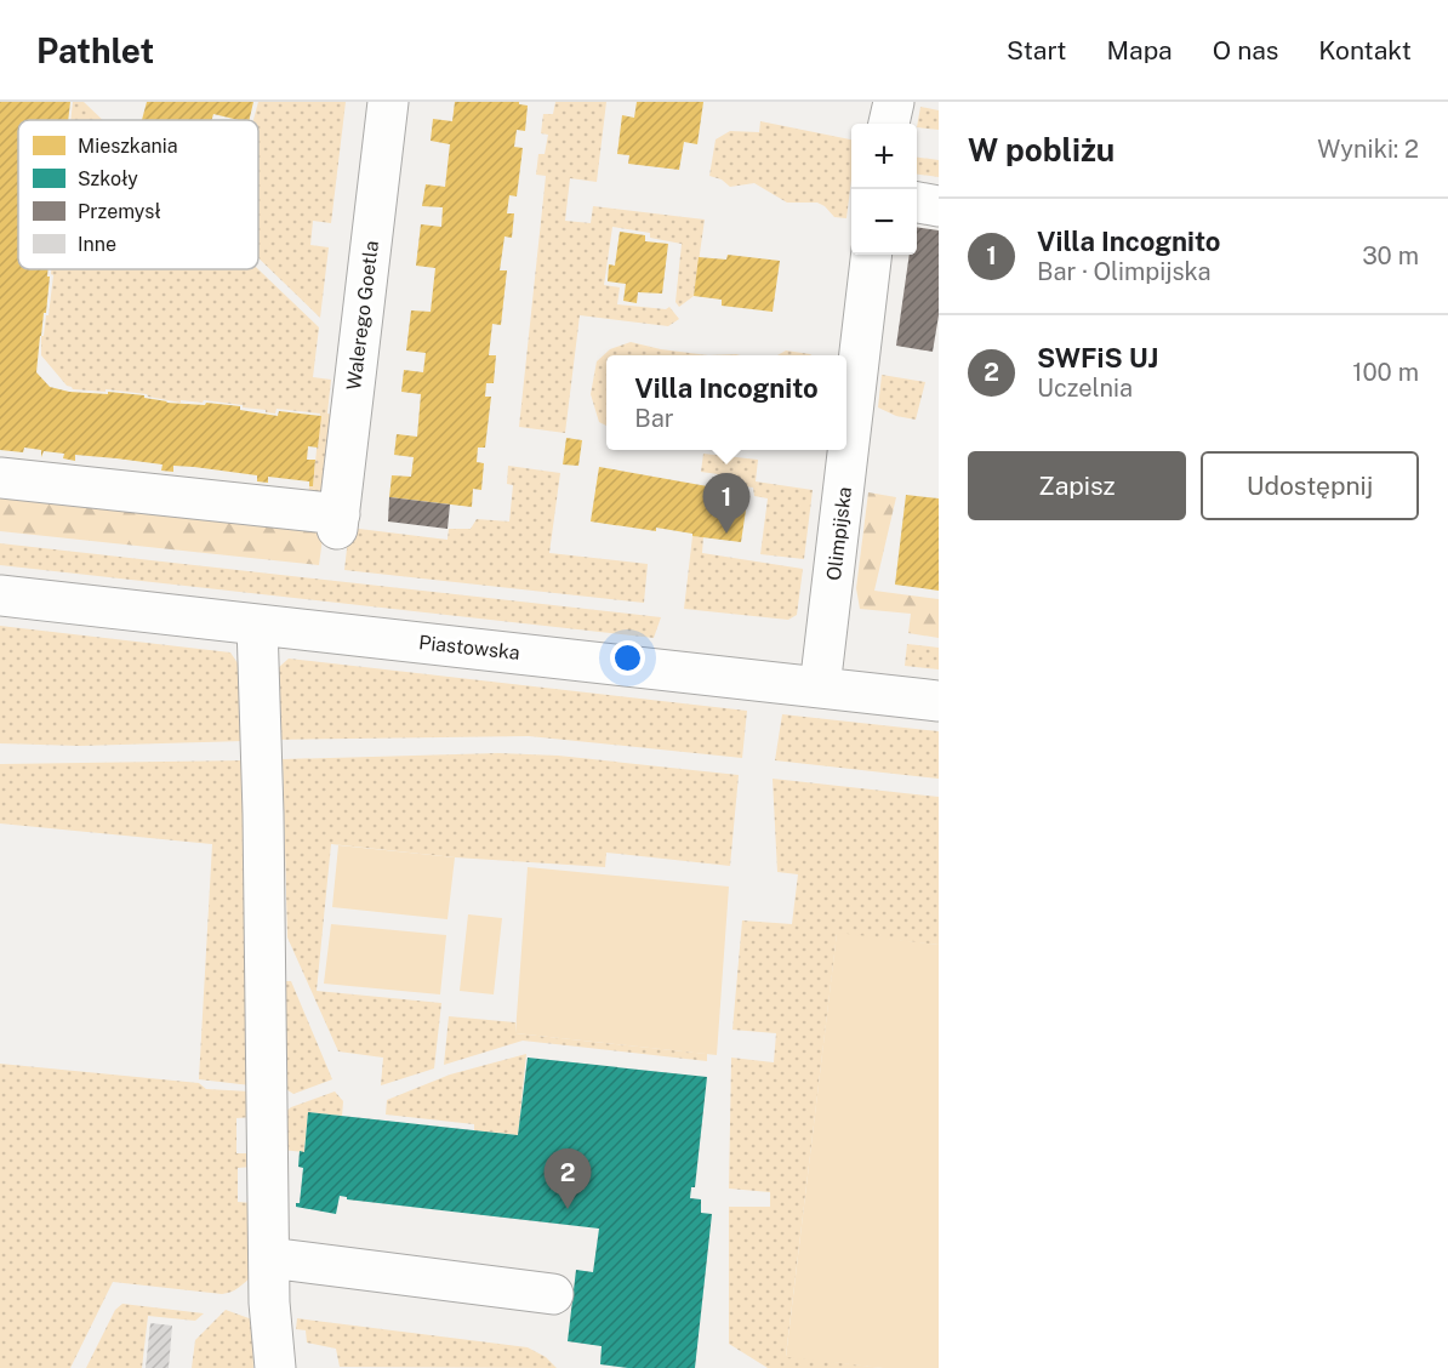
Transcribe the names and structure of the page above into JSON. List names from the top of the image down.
{
  "streets": {
    "street": ["Walerego Goetla", "Olimpijska", "Piastowska"]
  },
  "crossings": [
    ["Olimpijska", "Piastowska"]
  ],
  "legend": [
    "Mieszkania",
    "Szkoły",
    "Przemysł",
    "Inne"
  ],
  "page": {
    "header": "Pathlet",
    "nav": [
      "Start",
      "Mapa",
      "O nas",
      "Kontakt"
    ],
    "heading": ["W pobliżu", "Wyniki: 2"],
    "map_buttons": ["+", "−"],
    "list": [
      {
        "mark": "1",
        "name": "Villa Incognito",
        "note": "Bar · Olimpijska",
        "value": "30 m"
      },
      {
        "mark": "2",
        "name": "SWFiS UJ",
        "note": "Uczelnia",
        "value": "100 m"
      }
    ],
    "popup": ["Villa Incognito", "Bar"],
    "buttons": ["Zapisz", "Udostępnij"],
    "pins": ["1", "2"]
  }
}
